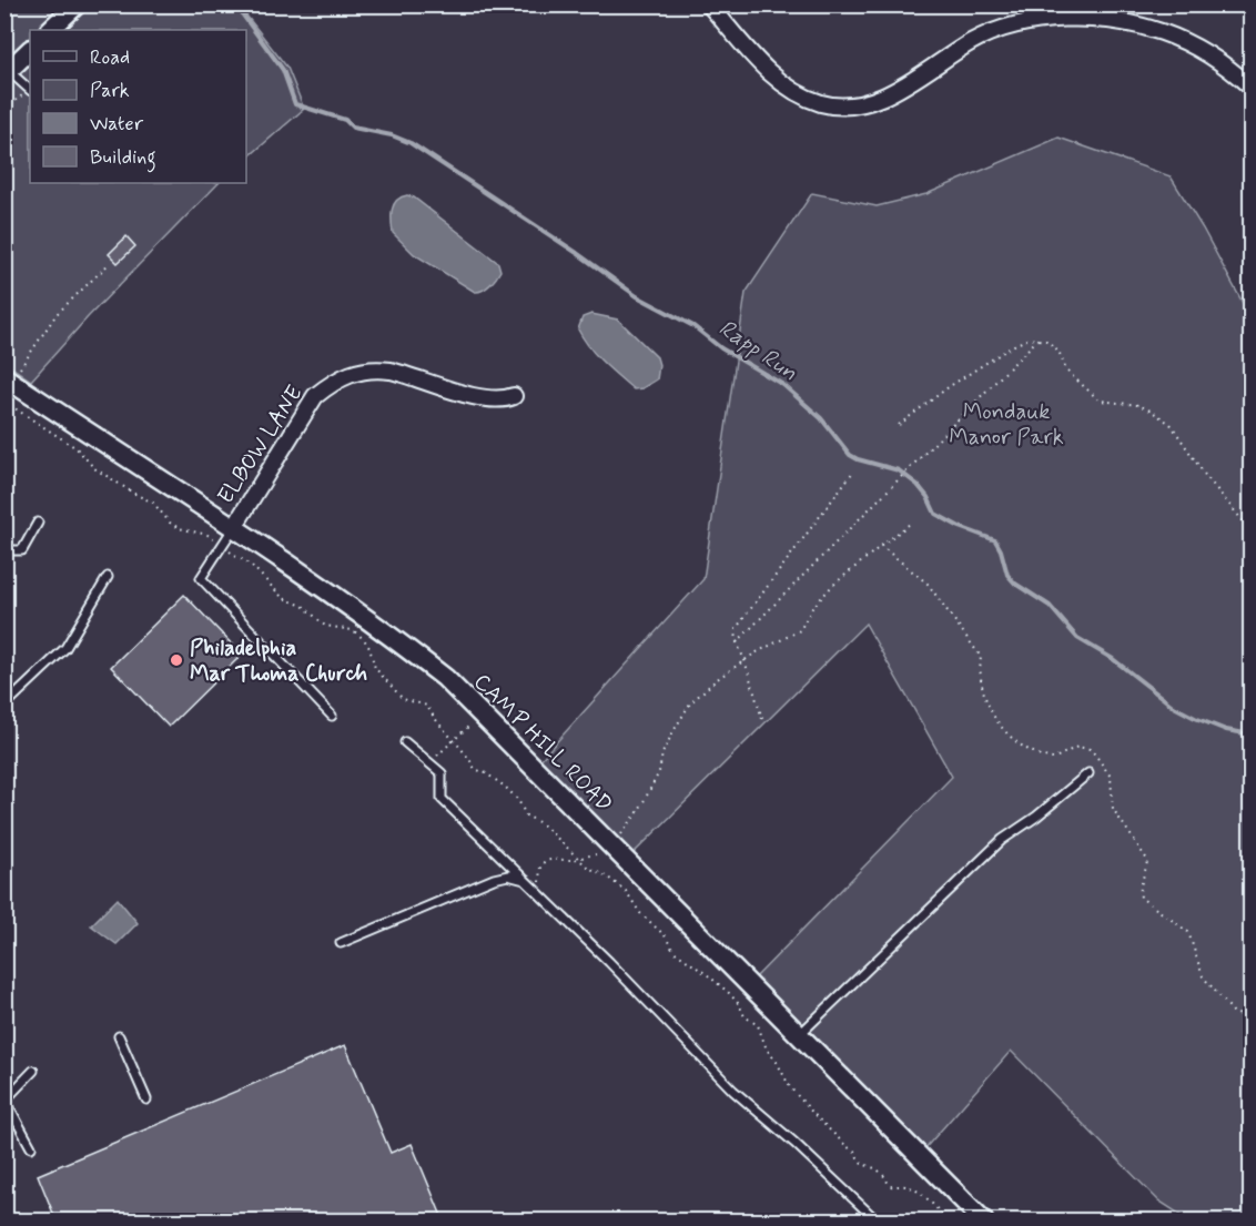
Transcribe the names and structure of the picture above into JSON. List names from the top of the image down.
{
  "streets": {
    "street": ["ELBOW LANE", "CAMP HILL ROAD"]
  },
  "crossings": [
    ["ELBOW LANE", "CAMP HILL ROAD"]
  ],
  "water": ["Rapp Run"],
  "parks": ["Mondauk Manor Park"],
  "places": ["Philadelphia Mar Thoma Church"],
  "legend": [
    "Road",
    "Park",
    "Water",
    "Building"
  ]
}
